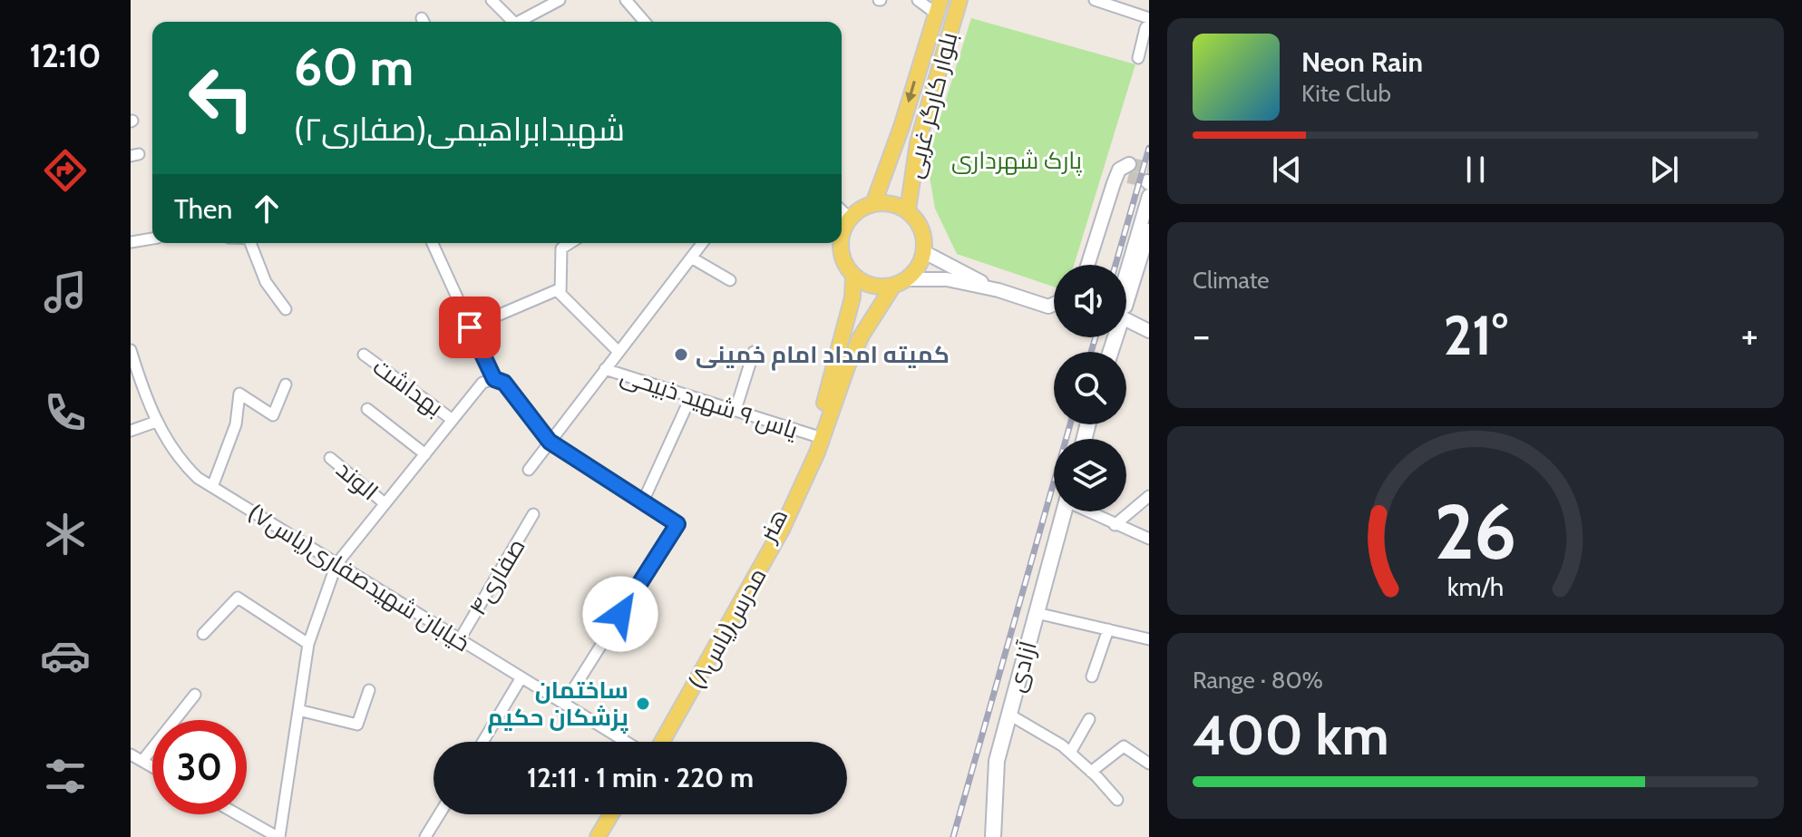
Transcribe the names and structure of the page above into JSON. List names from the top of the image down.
{
  "streets": {
    "main road": [
      "بلوار کارگر غربی",
      "هنر",
      "مدرس(یاس۸)",
      "آزادی"
    ],
    "street": [
      "بهداشت",
      "یاس ۹ شهید ذبیحی",
      "الوند",
      "صفاری۴",
      "خیابان شهیدصفاری(یاس۷)"
    ]
  },
  "crossings": [
    ["یاس ۹ شهید ذبیحی", "هنر"],
    ["صفاری۴", "خیابان شهیدصفاری(یاس۷)"]
  ],
  "parks": ["پارک شهرداری"],
  "places": ["کمیته امداد امام خمینی", "ساختمان پزشکان حکیم"],
  "page": {
    "tabs": "12:10",
    "turn": ["60 m", "شهیدابراهیمی(صفاری۲)"],
    "song": ["Neon Rain", "Kite Club"],
    "then": "Then",
    "tile": [
      "Climate",
      ["Range · 80%", "400 km"]
    ],
    "heat": ["−", "21°", "+"],
    "limit": "30",
    "trip": "12:11 · 1 min · 220 m",
    "gauge": ["26", "km/h"]
  }
}
